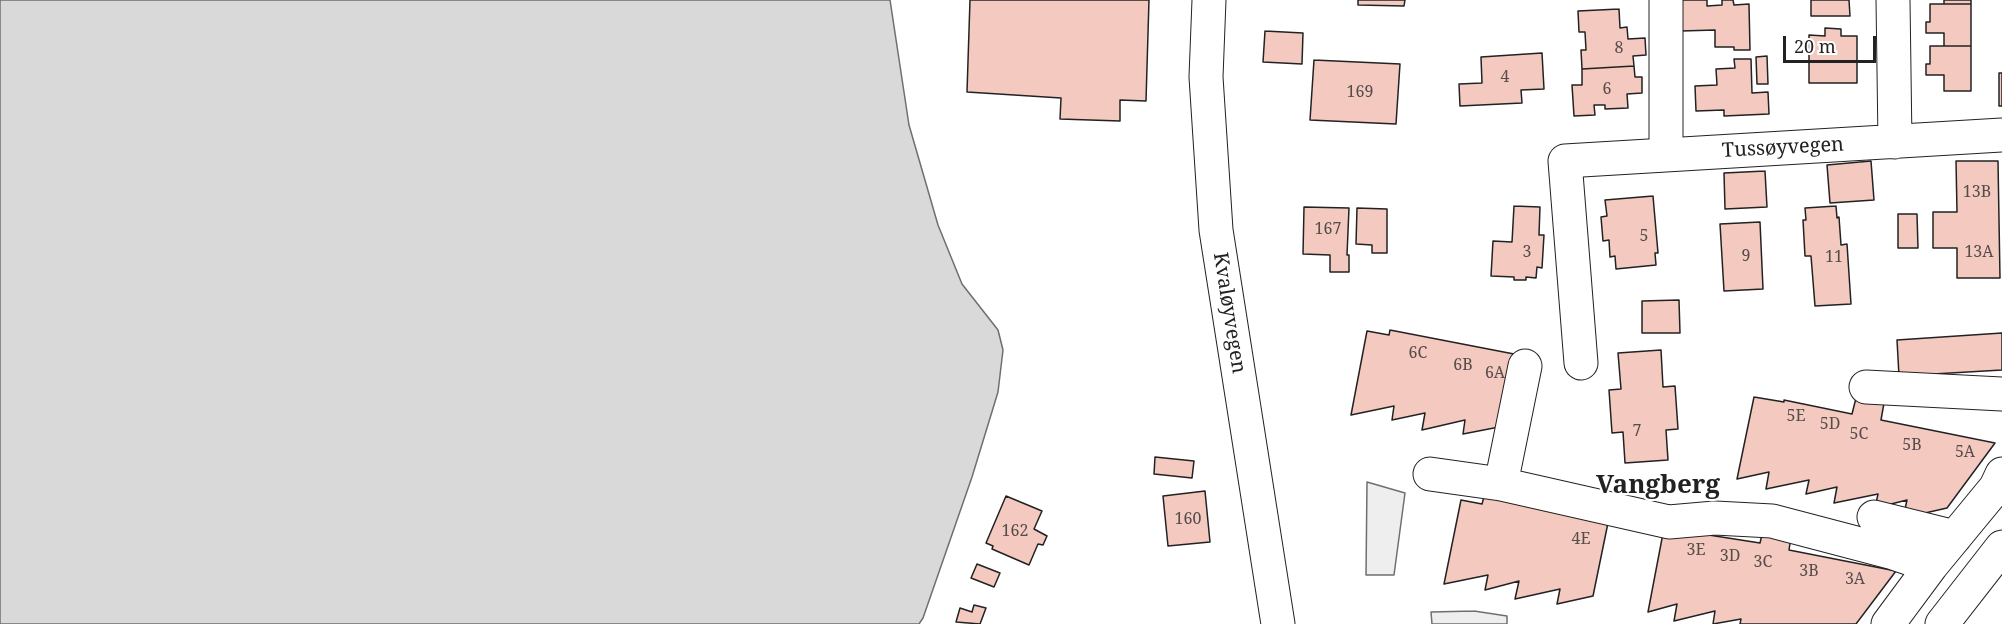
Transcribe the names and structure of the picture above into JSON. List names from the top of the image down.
{
  "streets": {
    "street": ["Tussøyvegen", "Kvaløyvegen"]
  },
  "districts": ["Vangberg"],
  "house_numbers": [
    "8",
    "4",
    "6",
    "169",
    "13B",
    "167",
    "5",
    "3",
    "13A",
    "9",
    "11",
    "6C",
    "6B",
    "6A",
    "5E",
    "5D",
    "7",
    "5C",
    "5B",
    "5A",
    "160",
    "162",
    "4E",
    "3E",
    "3D",
    "3C",
    "3B",
    "3A"
  ],
  "scale_bar": "20 m"
}
